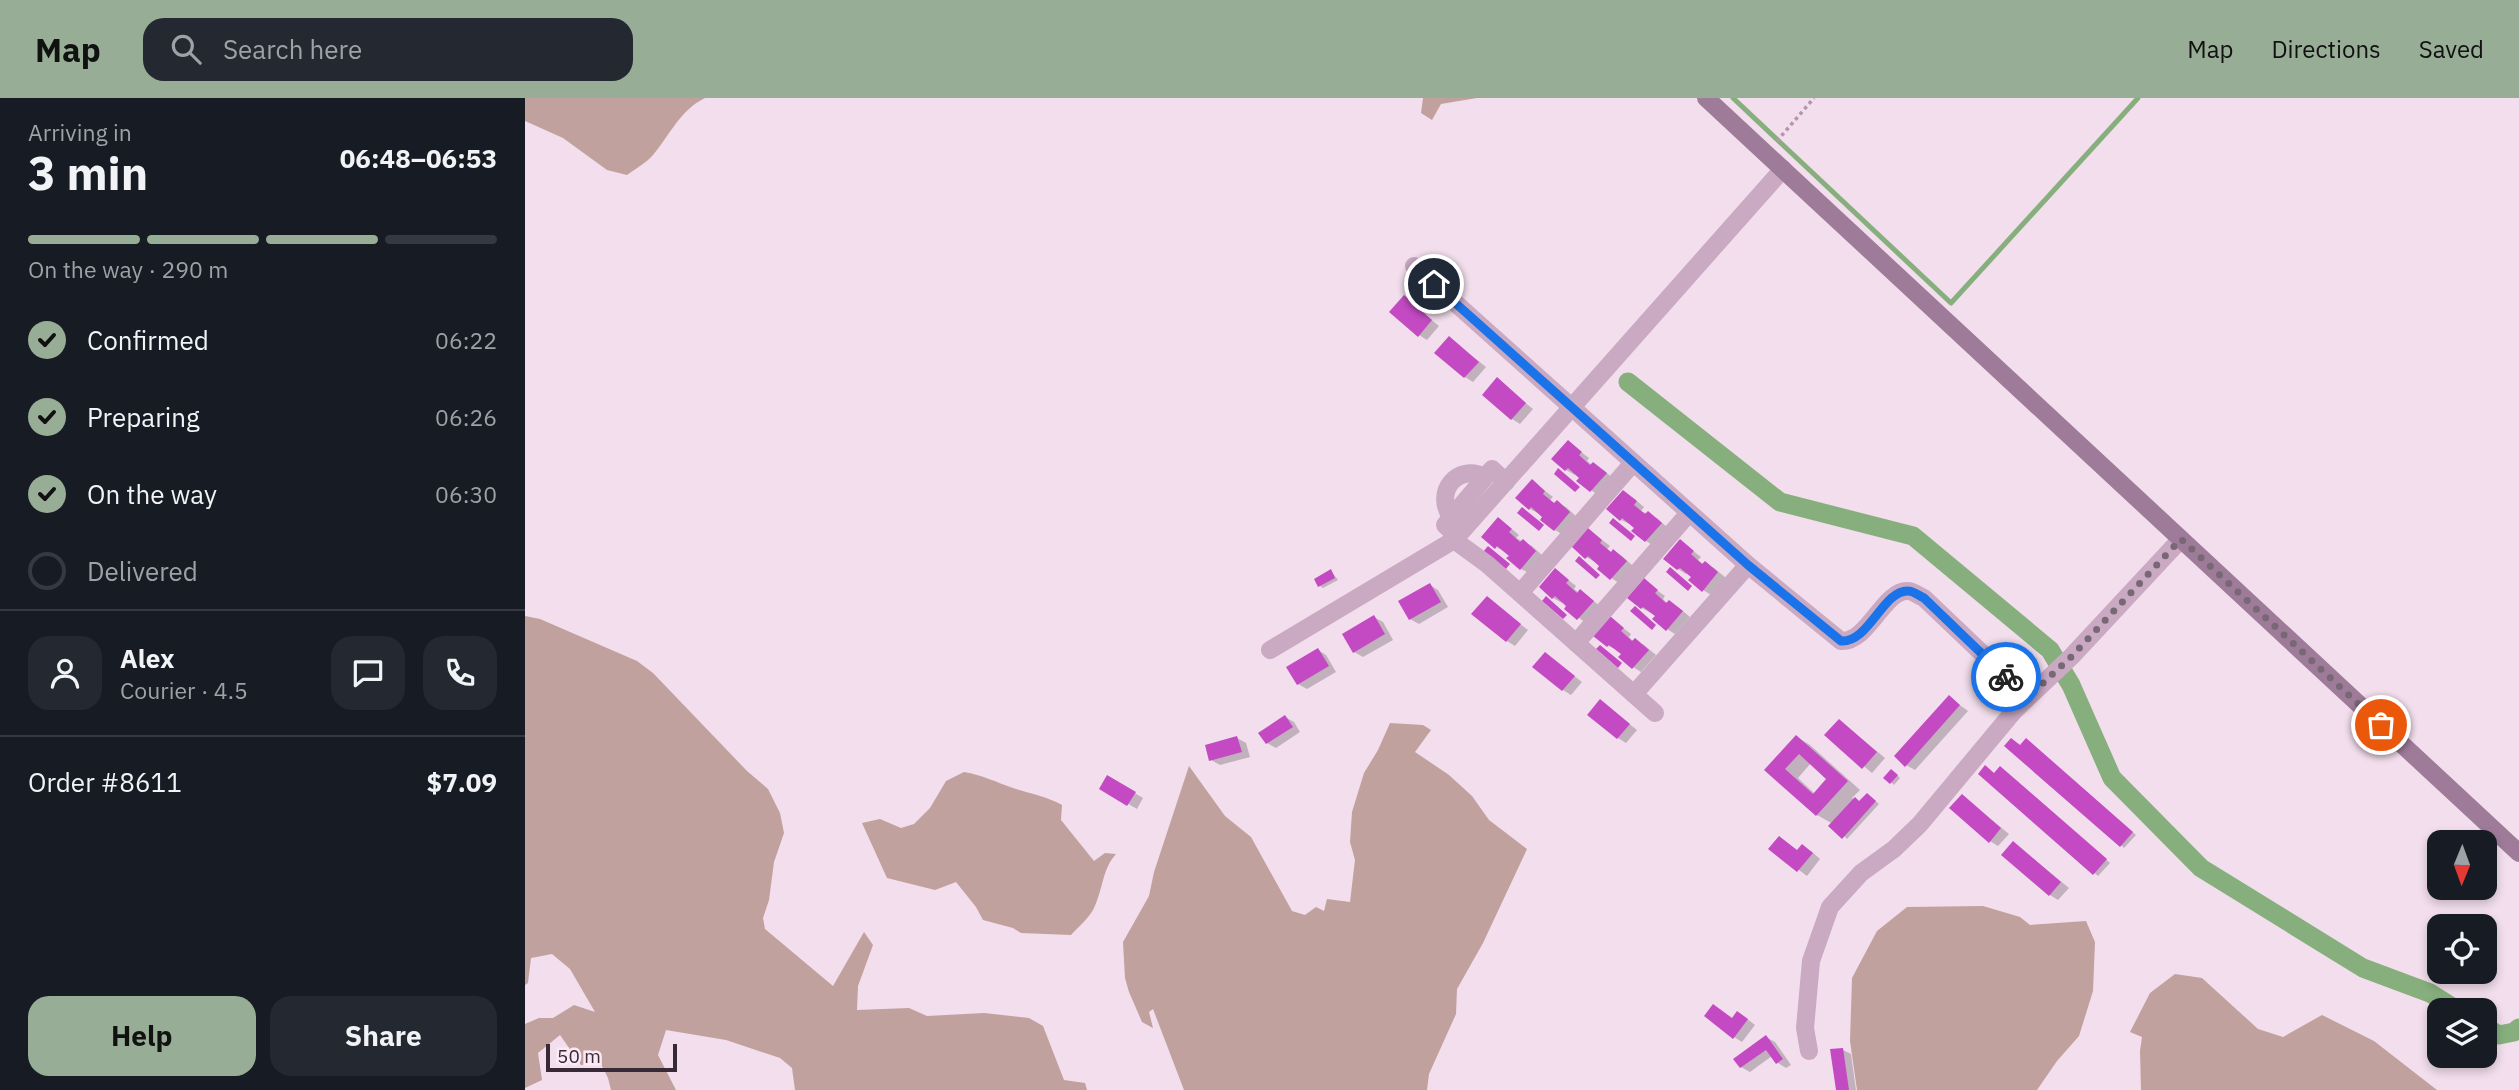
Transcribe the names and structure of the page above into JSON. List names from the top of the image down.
{
  "scale_bar": "50 m",
  "north": "bottom",
  "page": {
    "header": "Map",
    "search": "Search here",
    "nav": ["Map", "Directions", "Saved"],
    "heading": ["3 min", "Arriving in", "06:48–06:53"],
    "panel": [
      "Alex",
      "Courier · 4.5",
      "Order #8611",
      "$7.09"
    ],
    "bar": "On the way · 290 m",
    "list": [
      ["Confirmed", "06:22"],
      ["Preparing", "06:26"],
      ["On the way", "06:30"],
      "Delivered"
    ],
    "buttons": ["Help", "Share"],
    "scale": "50 m"
  }
}
